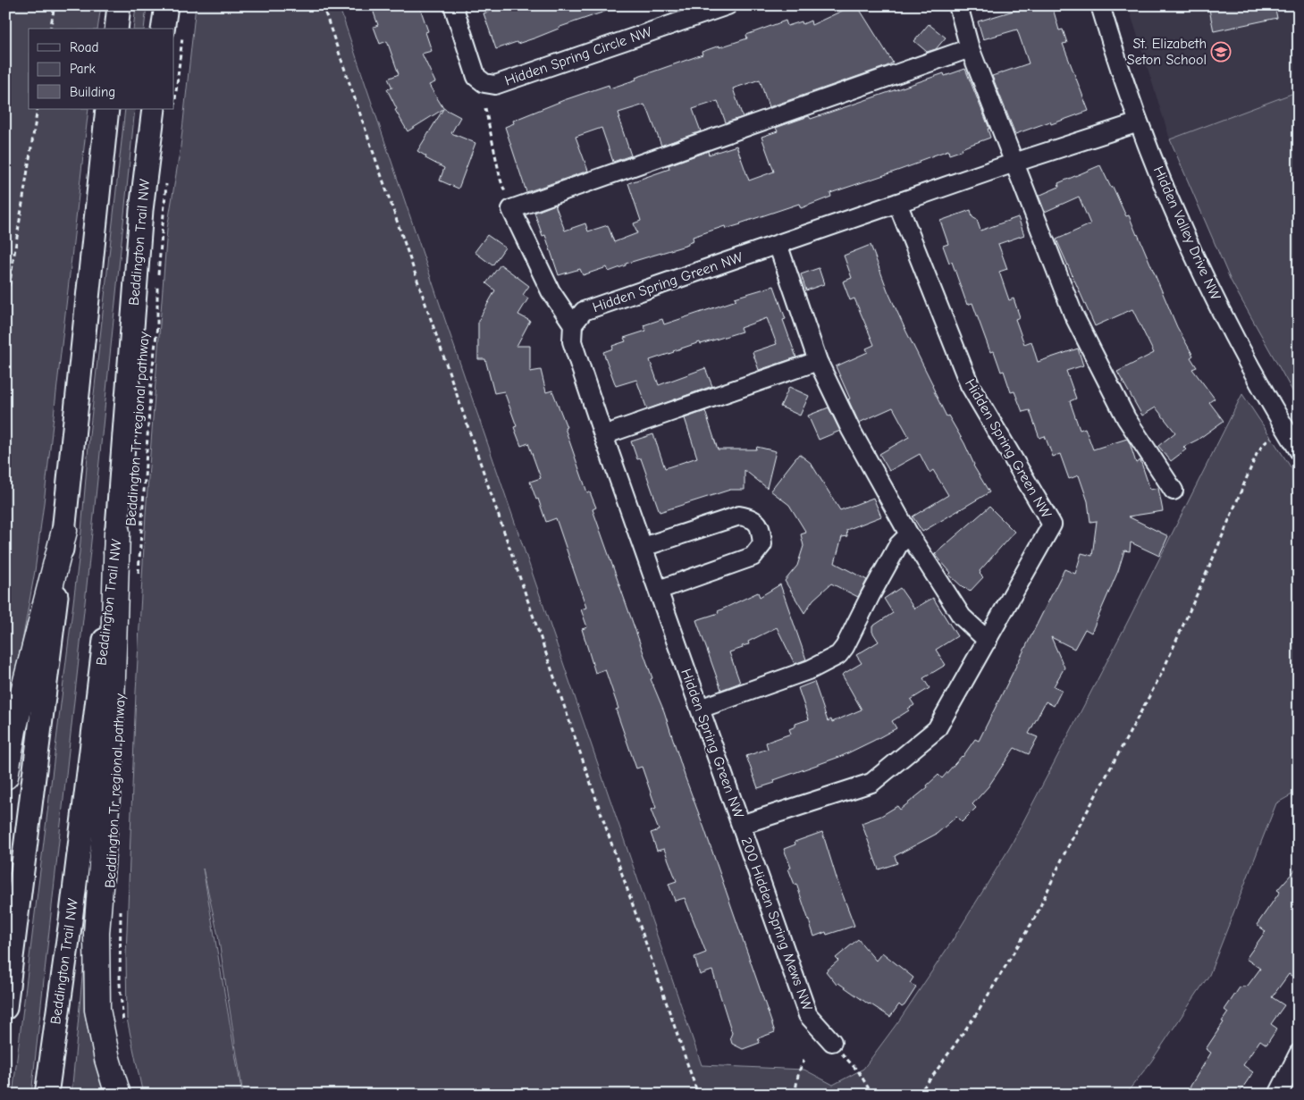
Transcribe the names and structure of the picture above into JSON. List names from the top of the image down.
{
  "streets": {
    "main road": ["Beddington Trail NW"],
    "street": [
      "Hidden Spring Circle NW",
      "Hidden Valley Drive NW",
      "Hidden Spring Green NW",
      "200 Hidden Spring Mews NW"
    ],
    "path": ["Beddington Tr regional pathway"]
  },
  "crossings": [
    ["Hidden Valley Drive NW", "Hidden Spring Green NW"],
    ["Hidden Spring Green NW", "200 Hidden Spring Mews NW"]
  ],
  "places": {
    "school or university": ["St. Elizabeth Seton School"]
  },
  "legend": ["Road", "Park", "Building"]
}
